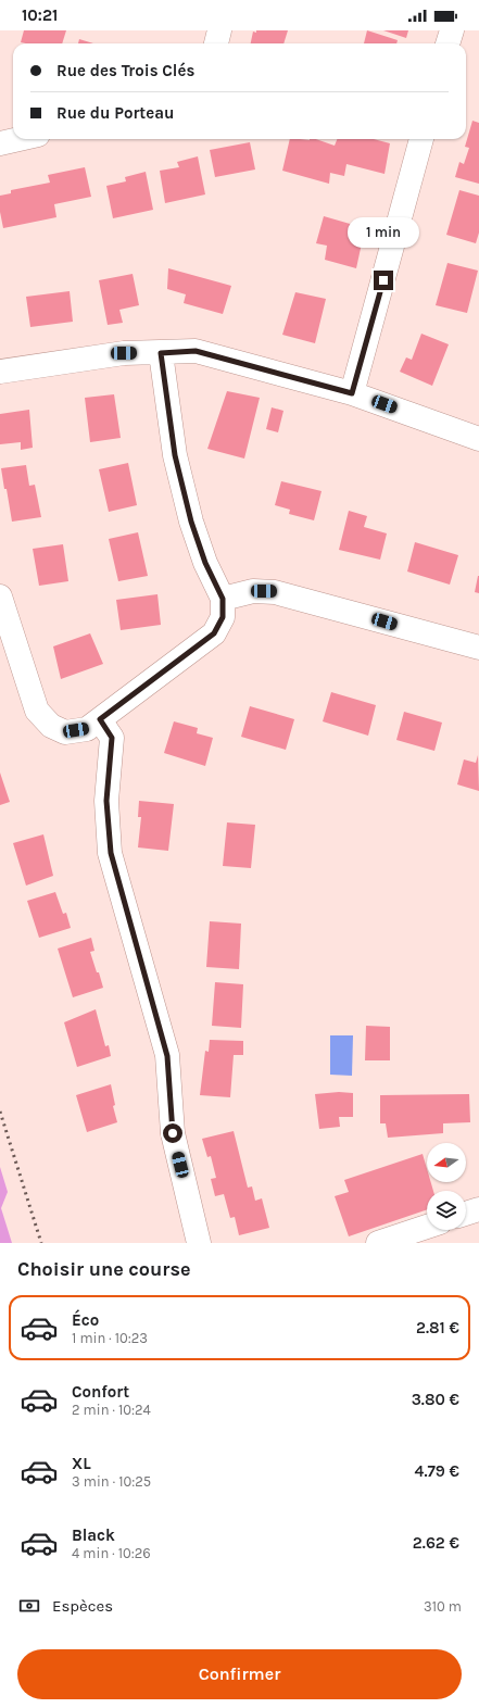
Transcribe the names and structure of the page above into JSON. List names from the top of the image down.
{
  "north": "left",
  "page": {
    "status": "10:21",
    "banner": ["Rue des Trois Clés", "Rue du Porteau"],
    "bubble": "1 min",
    "heading": "Choisir une course",
    "list": [
      {
        "name": "Éco",
        "note": "1 min · 10:23",
        "value": "2.81 €"
      },
      {
        "name": "Confort",
        "note": "2 min · 10:24",
        "value": "3.80 €"
      },
      {
        "name": "XL",
        "note": "3 min · 10:25",
        "value": "4.79 €"
      },
      {
        "name": "Black",
        "note": "4 min · 10:26",
        "value": "2.62 €"
      }
    ],
    "pay": ["Espèces", "310 m"],
    "buttons": "Confirmer"
  }
}
